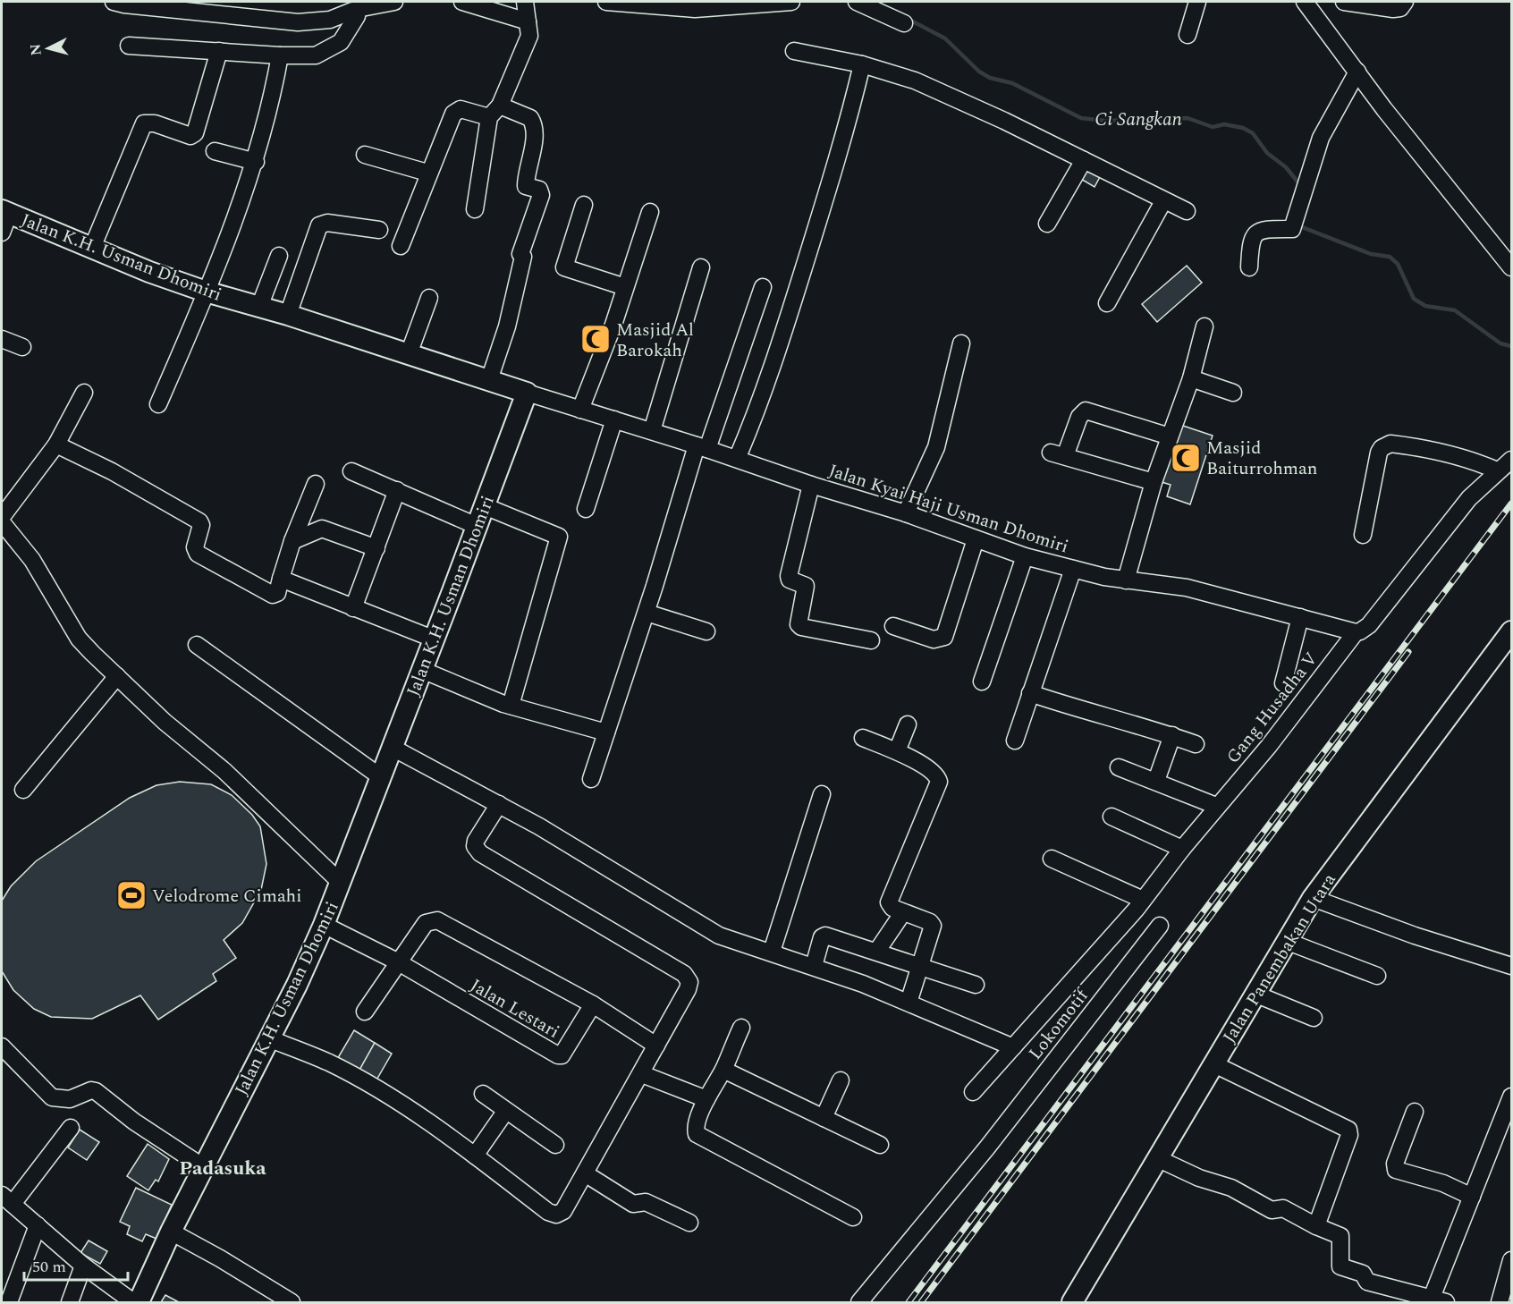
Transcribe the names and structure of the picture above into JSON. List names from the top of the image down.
{
  "streets": {
    "main road": ["Jalan K.H. Usman Dhomiri", "Jalan Panembakan Utara"],
    "street": [
      "Jalan Kyai Haji Usman Dhomiri",
      "Gang Husadha V",
      "Jalan Lestari",
      "Lokomotif"
    ]
  },
  "crossings": [
    ["Jalan K.H. Usman Dhomiri", "Jalan Kyai Haji Usman Dhomiri"],
    ["Jalan Kyai Haji Usman Dhomiri", "Gang Husadha V"]
  ],
  "districts": ["Padasuka"],
  "water": ["Ci Sangkan"],
  "places": {
    "mosque": ["Masjid Al Barokah", "Masjid Baiturrohman"],
    "sports": ["Velodrome Cimahi"]
  },
  "scale_bar": "50 m",
  "north": "left"
}
